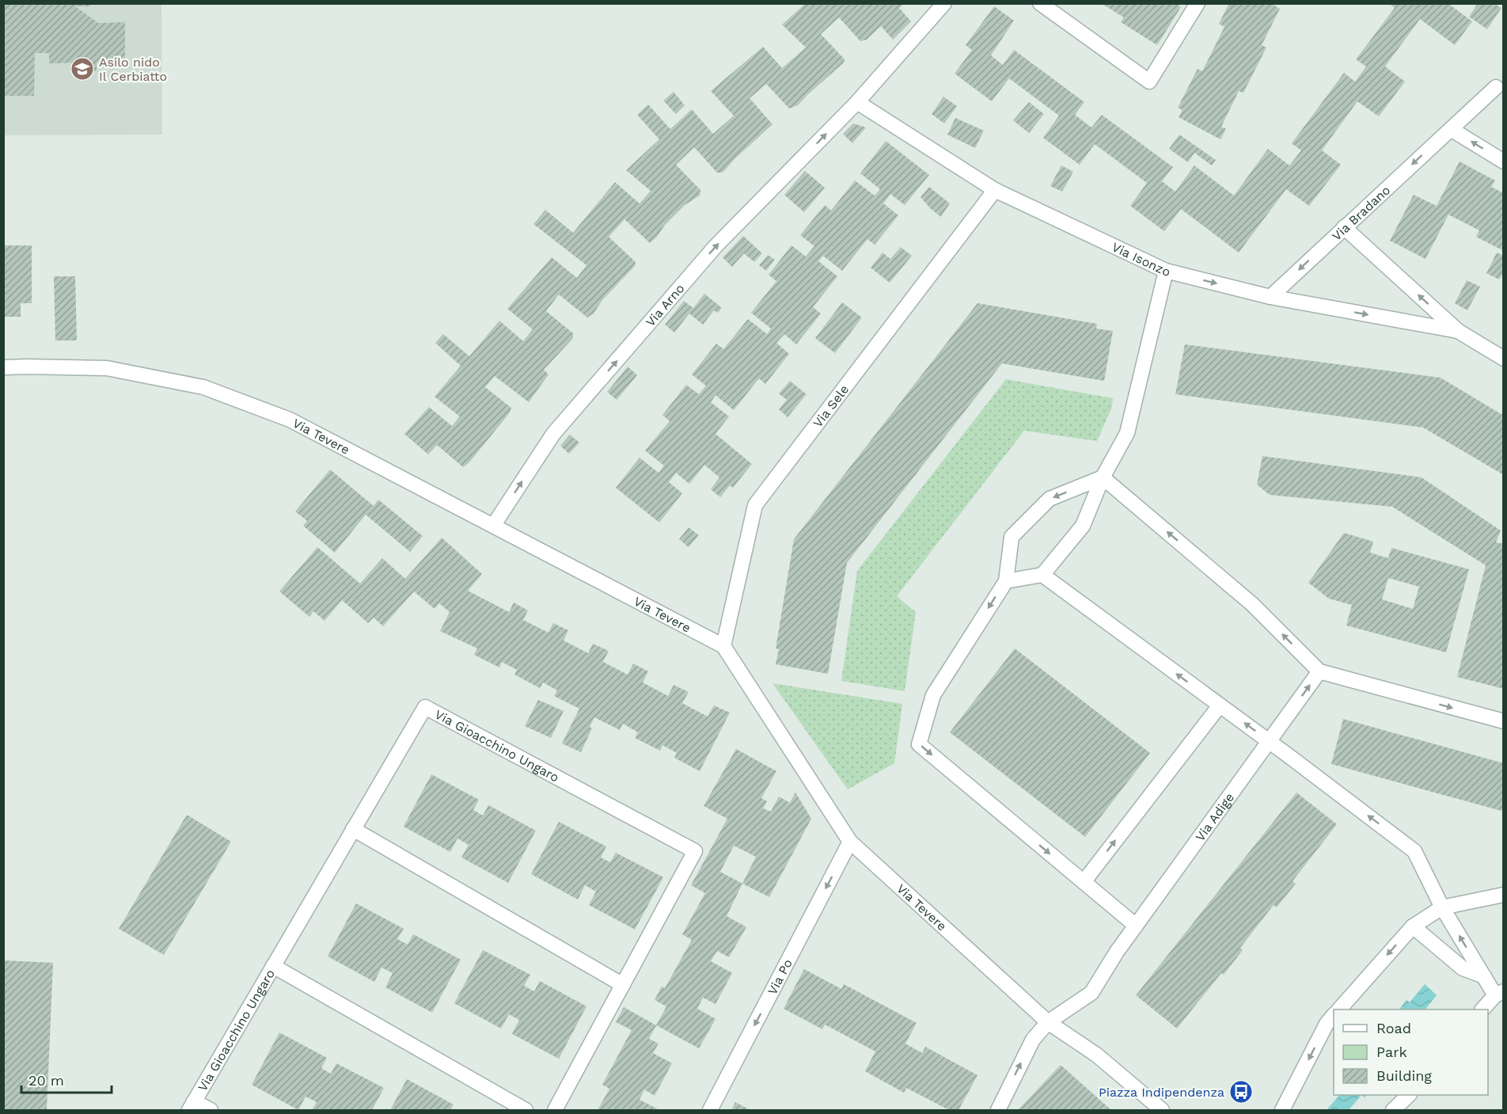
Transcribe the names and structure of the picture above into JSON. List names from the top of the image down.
{
  "streets": {
    "street": [
      "Via Bradano",
      "Via Isonzo",
      "Via Arno",
      "Via Sele",
      "Via Tevere",
      "Via Gioacchino Ungaro",
      "Via Adige",
      "Via Po"
    ]
  },
  "crossings": [
    ["Via Bradano", "Via Isonzo"],
    ["Via Isonzo", "Via Arno"],
    ["Via Isonzo", "Via Sele"],
    ["Via Arno", "Via Tevere"],
    ["Via Sele", "Via Tevere"],
    ["Via Tevere", "Via Adige"],
    ["Via Tevere", "Via Po"]
  ],
  "one_way": ["Via Bradano", "Via Arno", "Via Po"],
  "places": {
    "school or university": ["Asilo nido Il Cerbiatto"],
    "bus stop": ["Piazza Indipendenza"]
  },
  "legend": ["Road", "Park", "Building"],
  "scale_bar": "20 m"
}
